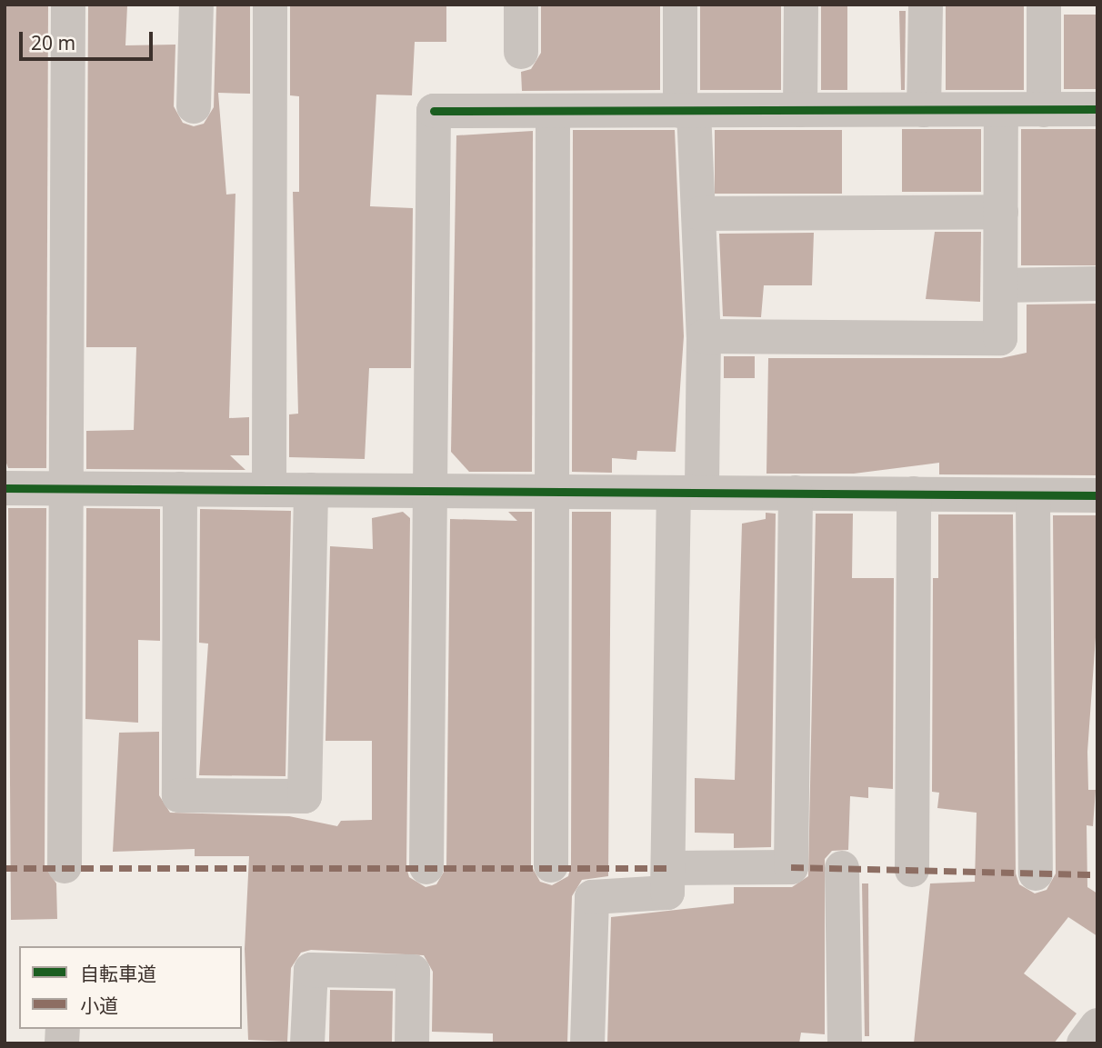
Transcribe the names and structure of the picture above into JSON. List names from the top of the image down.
{
  "legend": ["自転車道", "小道"],
  "scale_bar": "20 m"
}
